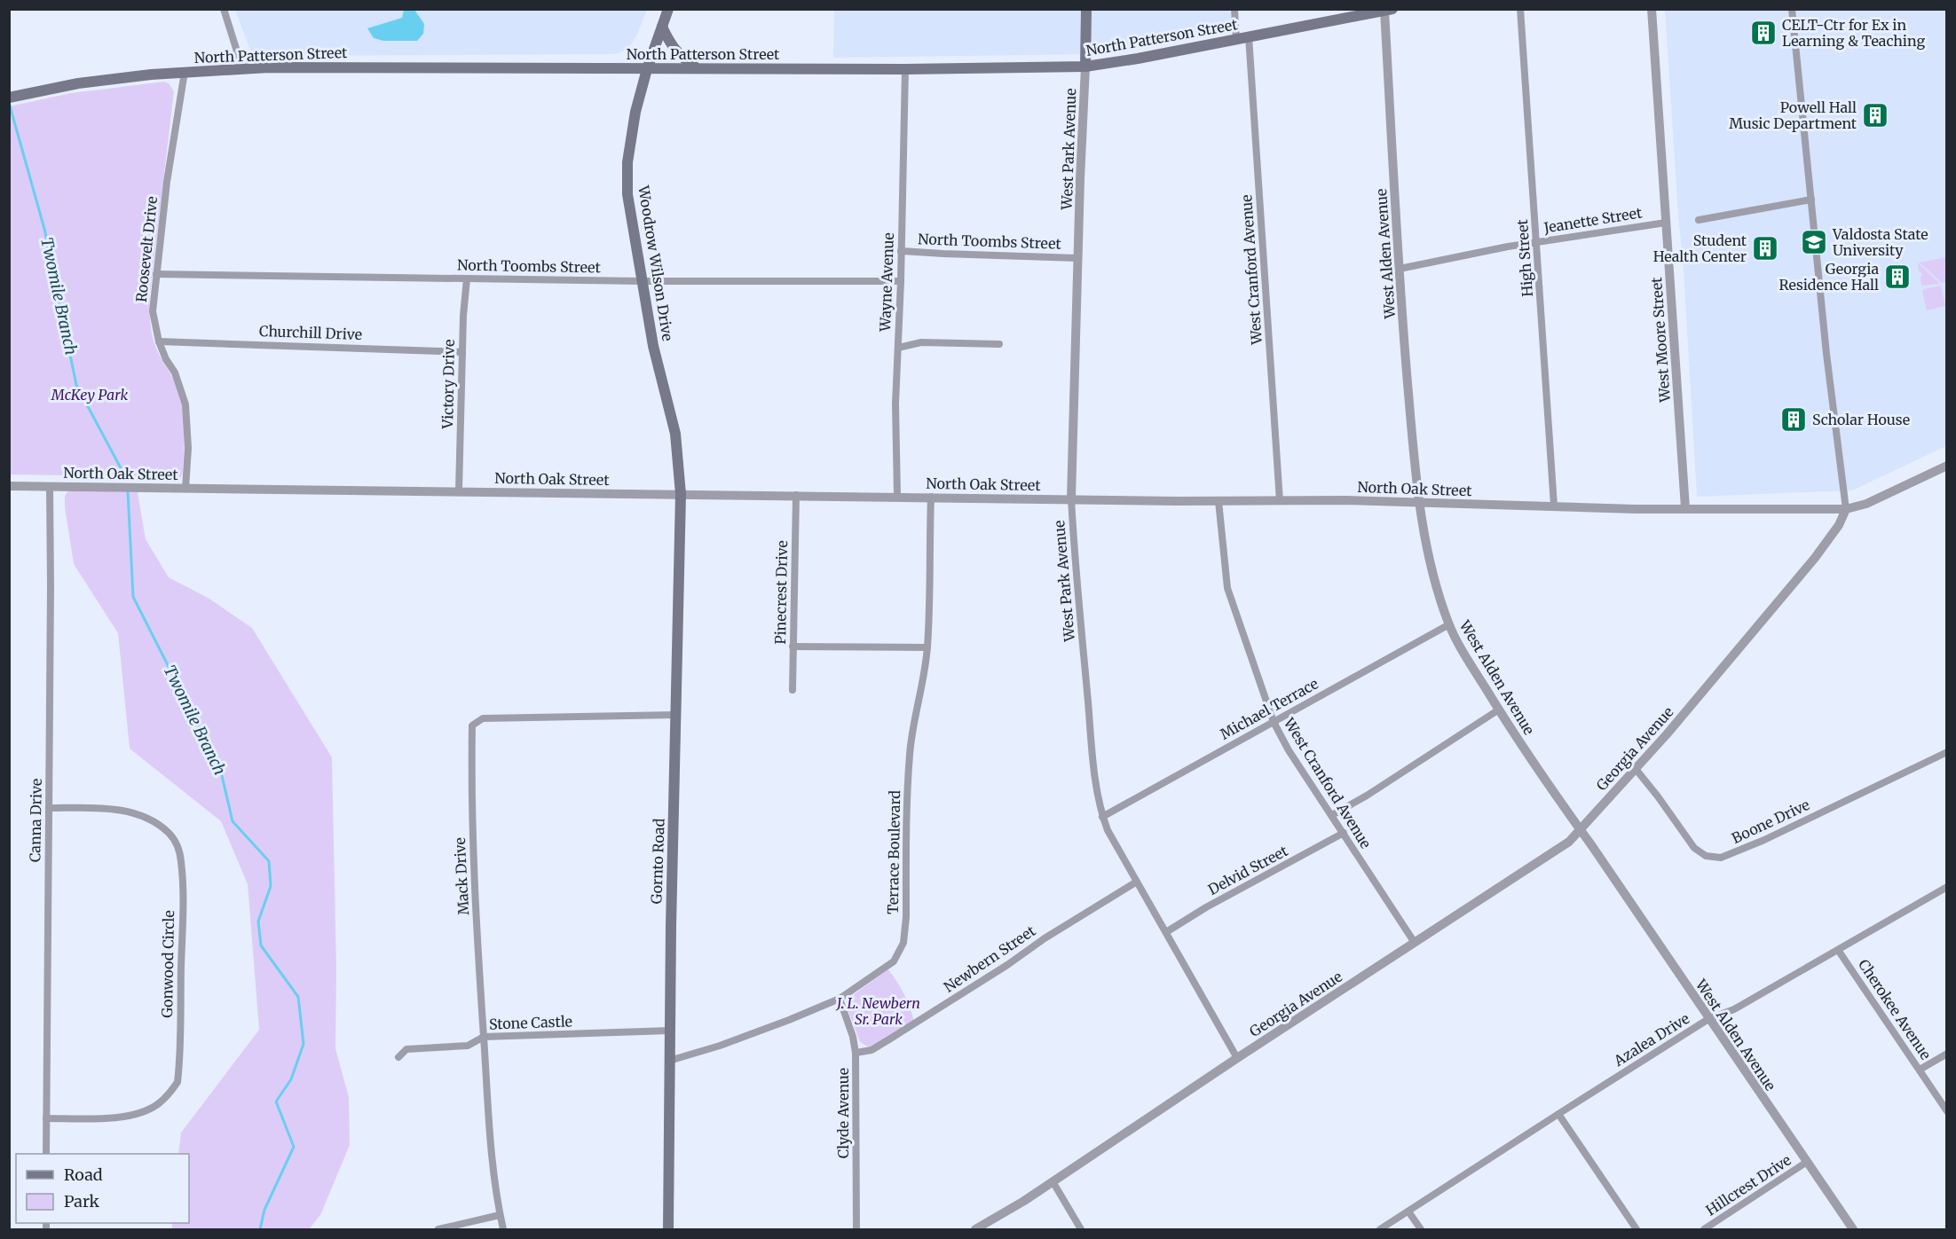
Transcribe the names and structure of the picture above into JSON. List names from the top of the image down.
{
  "streets": {
    "main road": ["North Patterson Street", "Woodrow Wilson Drive", "Gornto Road"],
    "street": [
      "West Park Avenue",
      "Jeanette Street",
      "North Toombs Street",
      "Roosevelt Drive",
      "West Alden Avenue",
      "High Street",
      "West Cranford Avenue",
      "Wayne Avenue",
      "Churchill Drive",
      "West Moore Street",
      "Victory Drive",
      "North Oak Street",
      "Pinecrest Drive",
      "Michael Terrace",
      "Georgia Avenue",
      "Canna Drive",
      "Boone Drive",
      "Terrace Boulevard",
      "Delvid Street",
      "Mack Drive",
      "Newbern Street",
      "Gonwood Circle",
      "Cherokee Avenue",
      "Stone Castle",
      "Azalea Drive",
      "Clyde Avenue",
      "Hillcrest Drive"
    ]
  },
  "crossings": [
    ["North Patterson Street", "West Park Avenue"],
    ["North Patterson Street", "Roosevelt Drive"],
    ["North Patterson Street", "West Alden Avenue"],
    ["North Patterson Street", "Woodrow Wilson Drive"],
    ["North Patterson Street", "West Cranford Avenue"],
    ["North Patterson Street", "Wayne Avenue"],
    ["West Park Avenue", "North Toombs Street"],
    ["West Park Avenue", "North Oak Street"],
    ["West Park Avenue", "Michael Terrace"],
    ["West Park Avenue", "Georgia Avenue"],
    ["West Park Avenue", "Delvid Street"],
    ["West Park Avenue", "Newbern Street"],
    ["Jeanette Street", "West Alden Avenue"],
    ["Jeanette Street", "High Street"],
    ["Jeanette Street", "West Moore Street"],
    ["North Toombs Street", "Roosevelt Drive"],
    ["North Toombs Street", "Woodrow Wilson Drive"],
    ["North Toombs Street", "Wayne Avenue"],
    ["North Toombs Street", "Victory Drive"],
    ["Roosevelt Drive", "Churchill Drive"],
    ["Roosevelt Drive", "North Oak Street"],
    ["West Alden Avenue", "North Oak Street"],
    ["West Alden Avenue", "Michael Terrace"],
    ["West Alden Avenue", "Georgia Avenue"],
    ["West Alden Avenue", "Azalea Drive"],
    ["West Alden Avenue", "Hillcrest Drive"],
    ["High Street", "North Oak Street"],
    ["Woodrow Wilson Drive", "North Oak Street"],
    ["Woodrow Wilson Drive", "Gornto Road"],
    ["West Cranford Avenue", "North Oak Street"],
    ["West Cranford Avenue", "Michael Terrace"],
    ["West Cranford Avenue", "Georgia Avenue"],
    ["West Cranford Avenue", "Delvid Street"],
    ["Wayne Avenue", "North Oak Street"],
    ["Churchill Drive", "Victory Drive"],
    ["West Moore Street", "North Oak Street"],
    ["Victory Drive", "North Oak Street"],
    ["North Oak Street", "Pinecrest Drive"],
    ["North Oak Street", "Georgia Avenue"],
    ["North Oak Street", "Canna Drive"],
    ["North Oak Street", "Terrace Boulevard"],
    ["North Oak Street", "Gornto Road"],
    ["Georgia Avenue", "Boone Drive"],
    ["Canna Drive", "Gonwood Circle"],
    ["Terrace Boulevard", "Gornto Road"],
    ["Terrace Boulevard", "Clyde Avenue"],
    ["Gornto Road", "Mack Drive"],
    ["Gornto Road", "Stone Castle"],
    ["Mack Drive", "Stone Castle"],
    ["Newbern Street", "Clyde Avenue"],
    ["Cherokee Avenue", "Azalea Drive"]
  ],
  "water": ["Twomile Branch"],
  "parks": ["McKey Park", "J. L. Newbern Sr. Park"],
  "places": {
    "building": [
      "CELT-Ctr for Ex in Learning & Teaching",
      "Powell Hall Music Department",
      "Student Health Center",
      "Georgia Residence Hall",
      "Scholar House"
    ],
    "school or university": ["Valdosta State University"]
  },
  "legend": ["Road", "Park"]
}
